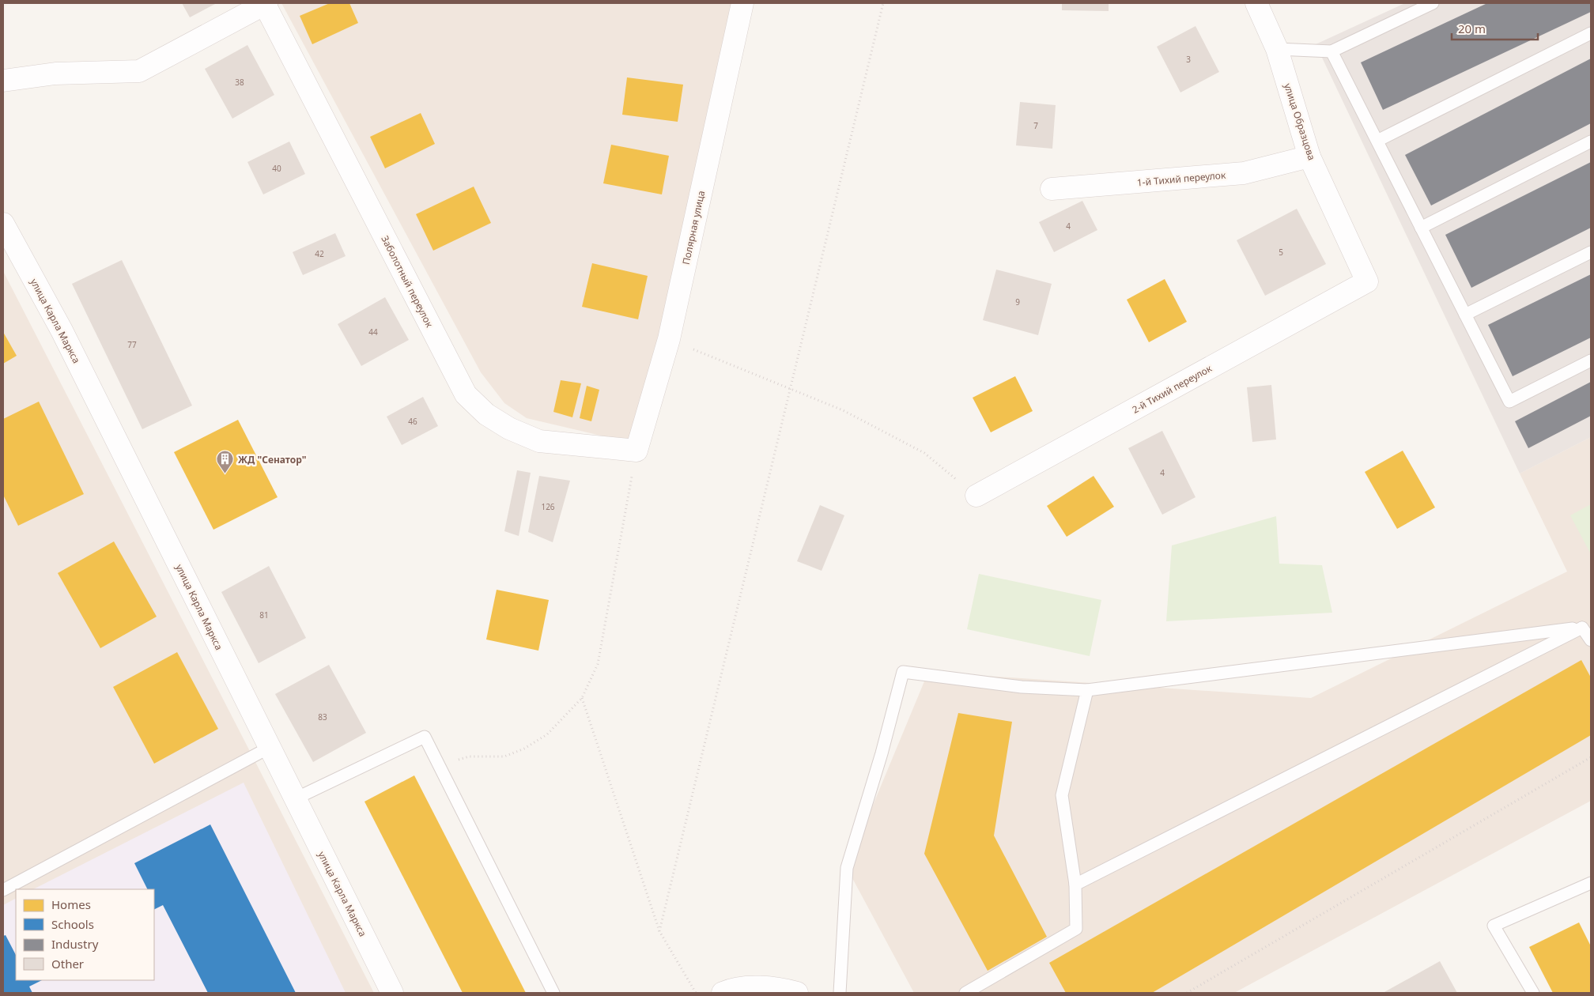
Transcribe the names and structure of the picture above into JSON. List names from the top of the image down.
{
  "streets": {
    "street": [
      "улица Образцова",
      "1-й Тихий переулок",
      "Полярная улица",
      "Заболотный переулок",
      "улица Карла Маркса",
      "2-й Тихий переулок"
    ]
  },
  "crossings": [
    ["улица Образцова", "1-й Тихий переулок"],
    ["улица Образцова", "2-й Тихий переулок"],
    ["Полярная улица", "Заболотный переулок"]
  ],
  "places": {
    "building": ["ЖД \"Сенатор\""]
  },
  "house_numbers": [
    "3",
    "38",
    "7",
    "40",
    "4",
    "5",
    "42",
    "9",
    "44",
    "77",
    "46",
    "4",
    "126",
    "81",
    "83"
  ],
  "legend": [
    "Homes",
    "Schools",
    "Industry",
    "Other"
  ],
  "scale_bar": "20 m"
}
